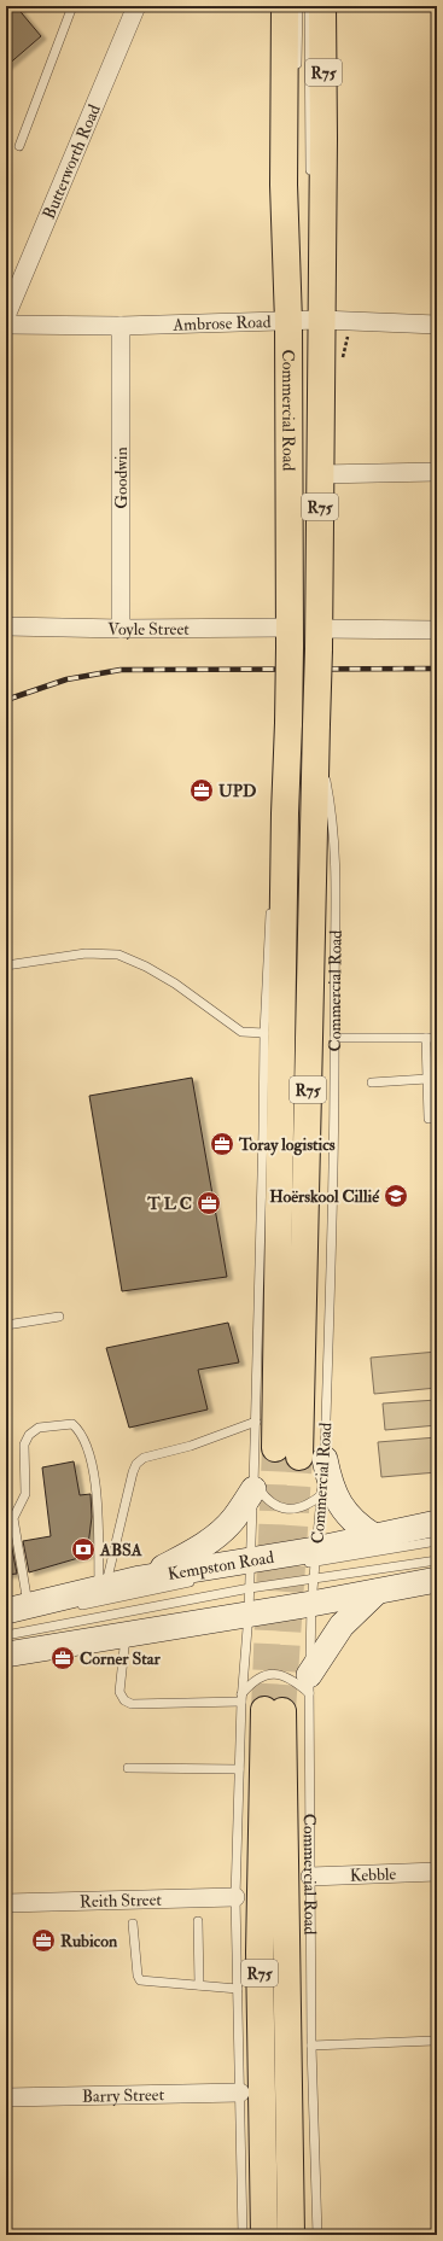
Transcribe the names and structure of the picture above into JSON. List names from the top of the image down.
{
  "streets": {
    "main road": ["R75", "Commercial Road", "Kempston Road"],
    "street": [
      "Butterworth Road",
      "Ambrose Road",
      "Goodwin",
      "Voyle Street",
      "Kebble",
      "Reith Street",
      "Barry Street"
    ]
  },
  "crossings": [
    ["Ambrose Road", "Commercial Road"],
    ["Ambrose Road", "Goodwin"],
    ["Commercial Road", "Voyle Street"],
    ["Commercial Road", "Kempston Road"],
    ["Commercial Road", "Kebble"],
    ["Commercial Road", "Reith Street"],
    ["Commercial Road", "Barry Street"],
    ["Goodwin", "Voyle Street"]
  ],
  "places": {
    "office": [
      "UPD",
      "Toray logistics",
      "T L C",
      "Corner Star",
      "Rubicon"
    ],
    "school or university": ["Hoërskool Cillié"],
    "bank": ["ABSA"]
  }
}
